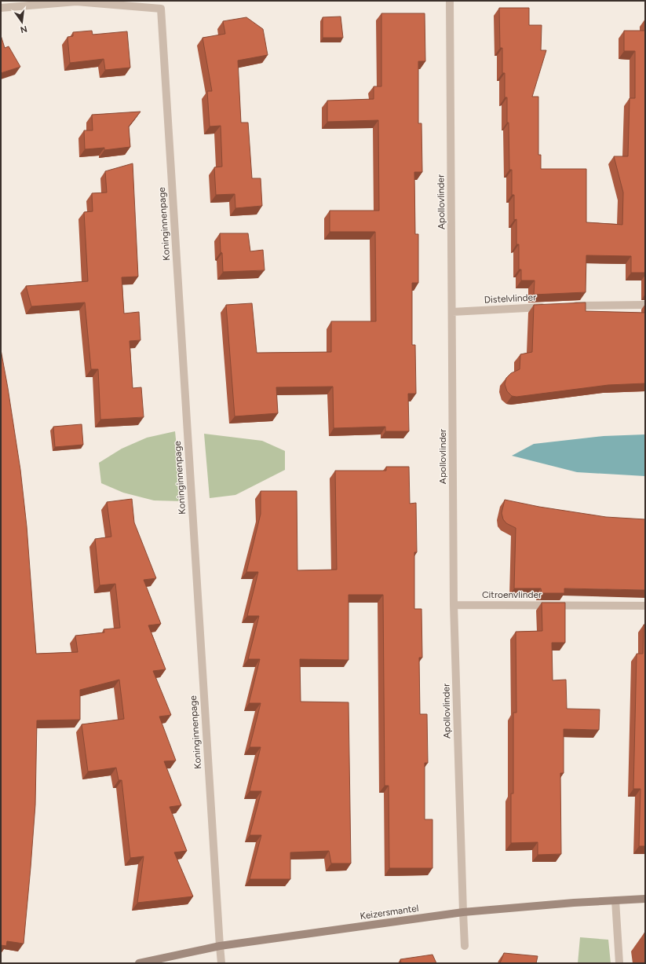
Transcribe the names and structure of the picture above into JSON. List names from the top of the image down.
{
  "streets": {
    "street": [
      "Apollovlinder",
      "Koninginnenpage",
      "Distelvlinder",
      "Citroenvlinder",
      "Keizersmantel"
    ]
  },
  "crossings": [
    ["Apollovlinder", "Distelvlinder"],
    ["Apollovlinder", "Citroenvlinder"],
    ["Apollovlinder", "Keizersmantel"],
    ["Koninginnenpage", "Keizersmantel"]
  ],
  "north": "bottom"
}
